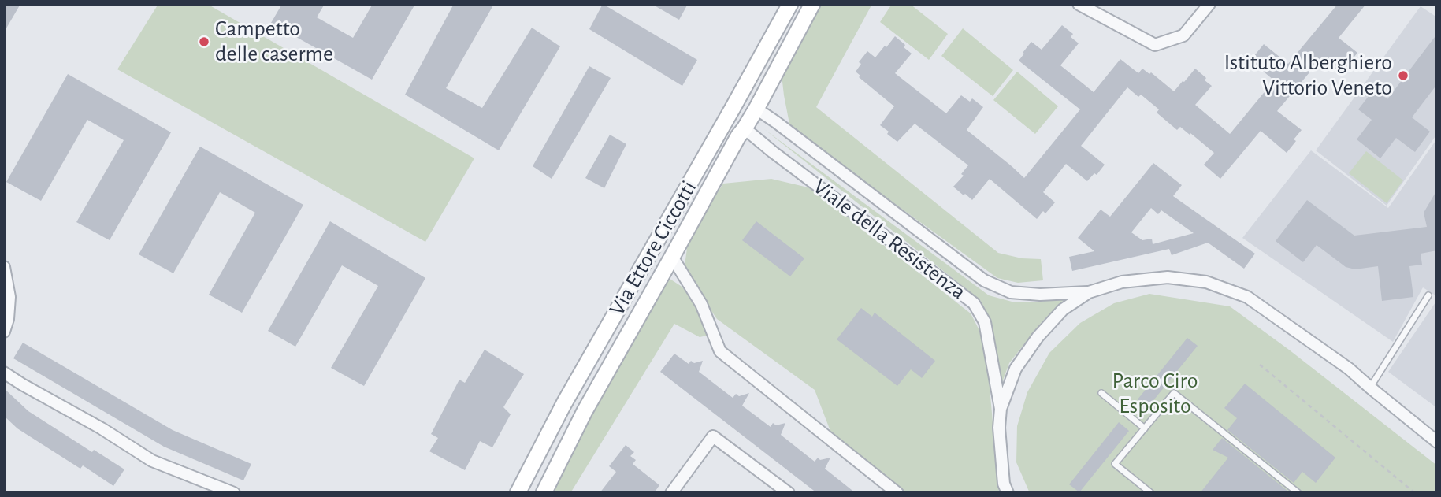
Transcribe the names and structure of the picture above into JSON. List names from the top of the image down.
{
  "streets": {
    "street": ["Viale della Resistenza", "Via Ettore Ciccotti"]
  },
  "crossings": [
    ["Viale della Resistenza", "Via Ettore Ciccotti"]
  ],
  "parks": ["Parco Ciro Esposito"],
  "places": ["Campetto delle caserme", "Istituto Alberghiero Vittorio Veneto"]
}
